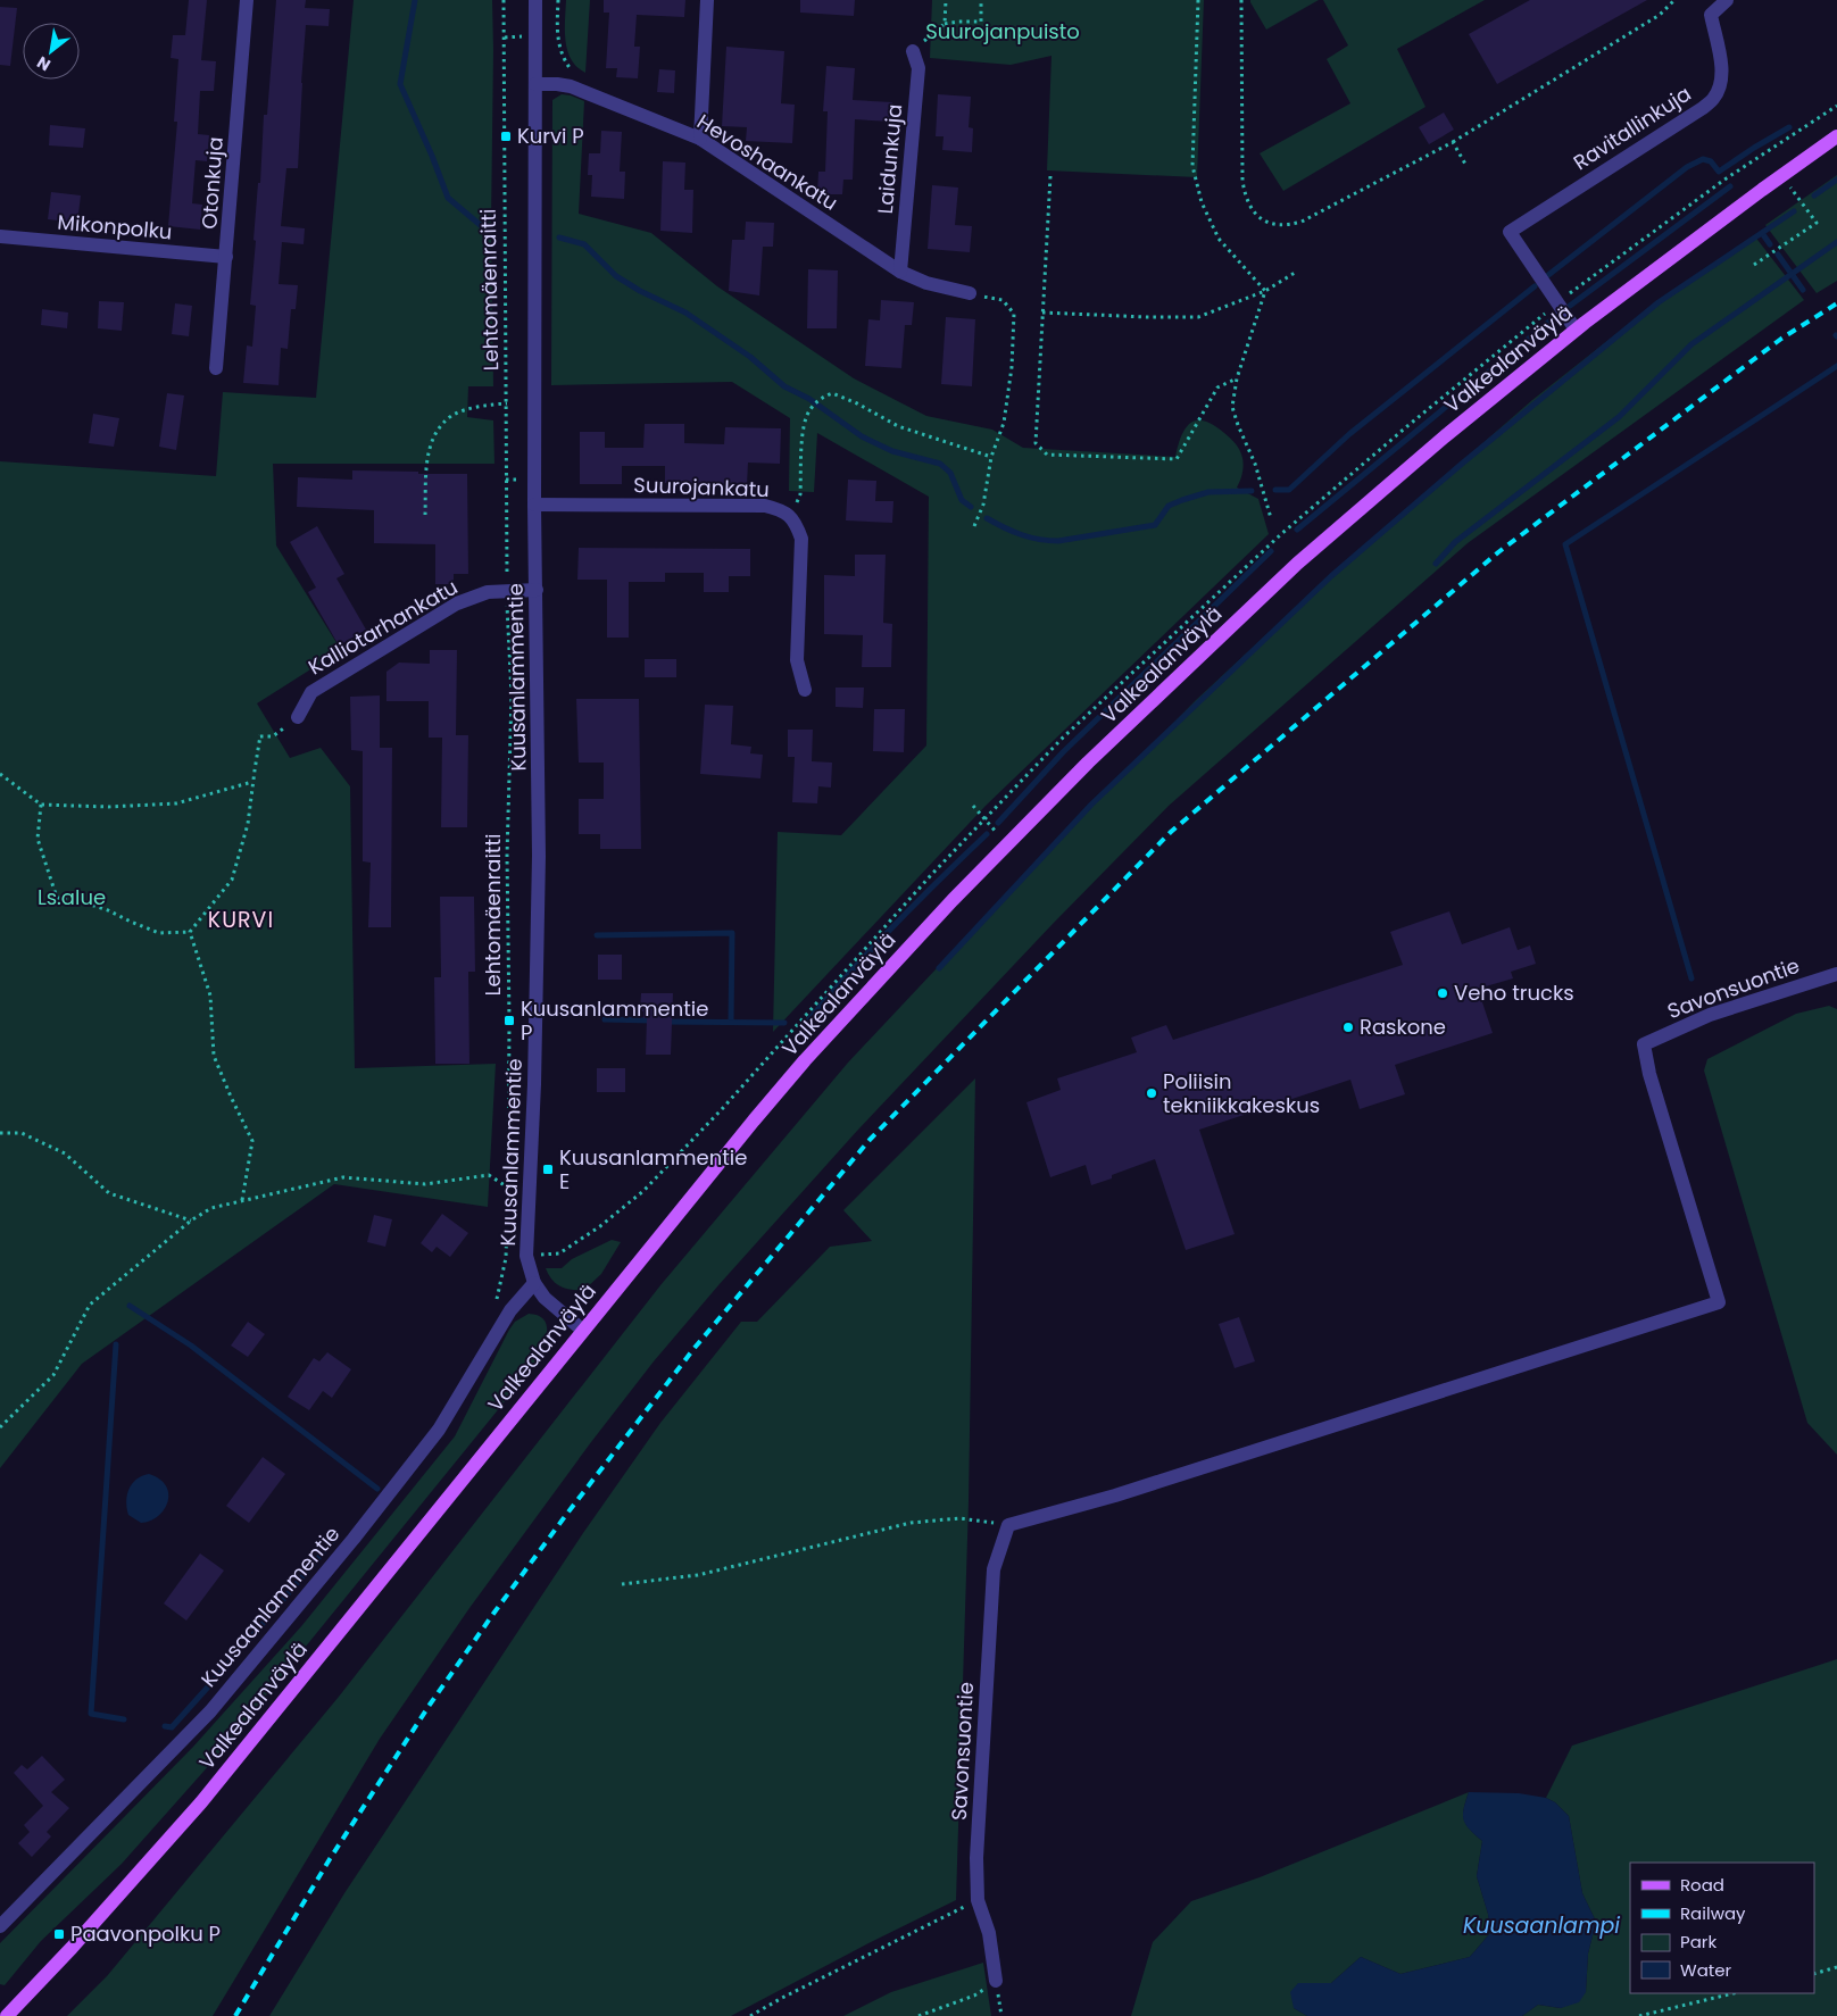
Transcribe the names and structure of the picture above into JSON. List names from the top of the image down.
{
  "streets": {
    "main road": ["Valkealanväylä"],
    "street": [
      "Ravitallinkuja",
      "Laidunkuja",
      "Hevoshaankatu",
      "Otonkuja",
      "Mikonpolku",
      "Suurojankatu",
      "Kalliotarhankatu",
      "Kuusanlammentie",
      "Savonsuontie",
      "Kuusaanlammentie"
    ],
    "path": ["Lehtomäenraitti"]
  },
  "crossings": [
    ["Ravitallinkuja", "Valkealanväylä"],
    ["Laidunkuja", "Hevoshaankatu"],
    ["Hevoshaankatu", "Kuusanlammentie"],
    ["Otonkuja", "Mikonpolku"],
    ["Valkealanväylä", "Kuusanlammentie"],
    ["Suurojankatu", "Kuusanlammentie"],
    ["Kalliotarhankatu", "Kuusanlammentie"],
    ["Kuusanlammentie", "Kuusaanlammentie"]
  ],
  "districts": ["KURVI"],
  "water": ["Kuusaanlampi"],
  "parks": ["Suurojanpuisto", "Ls.alue"],
  "places": {
    "transit": [
      "Kurvi P",
      "Kuusanlammentie P",
      "Kuusanlammentie E",
      "Paavonpolku P"
    ],
    "other": ["Veho trucks", "Raskone", "Poliisin tekniikkakeskus"]
  },
  "legend": [
    "Road",
    "Railway",
    "Park",
    "Water"
  ],
  "north": "bottom left"
}
